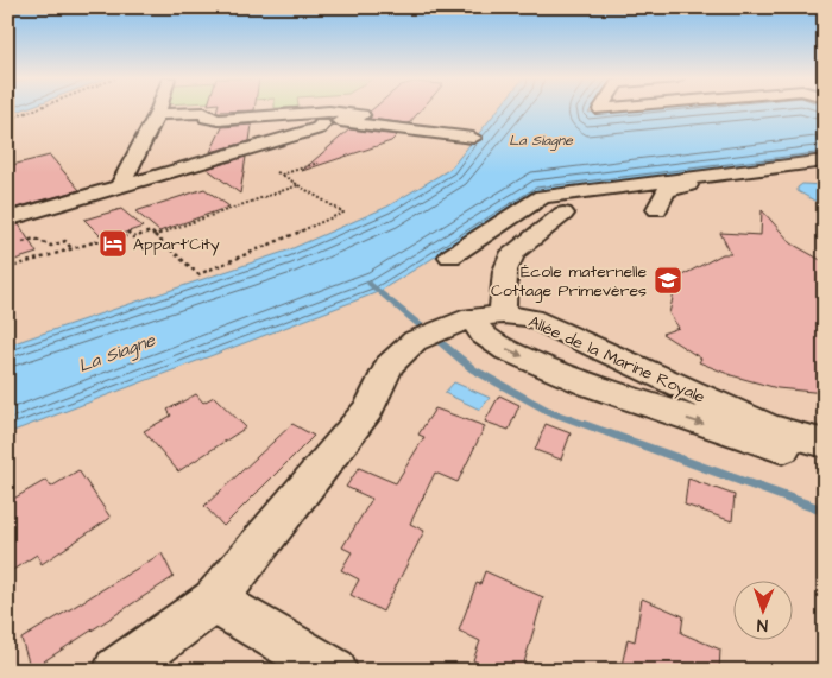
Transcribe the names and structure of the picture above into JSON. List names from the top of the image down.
{
  "streets": {
    "street": ["Allée de la Marine Royale"]
  },
  "water": ["La Siagne"],
  "places": {
    "hotel": ["Appart'City"],
    "school or university": ["École maternelle Cottage Primevères"]
  },
  "north": "bottom"
}
